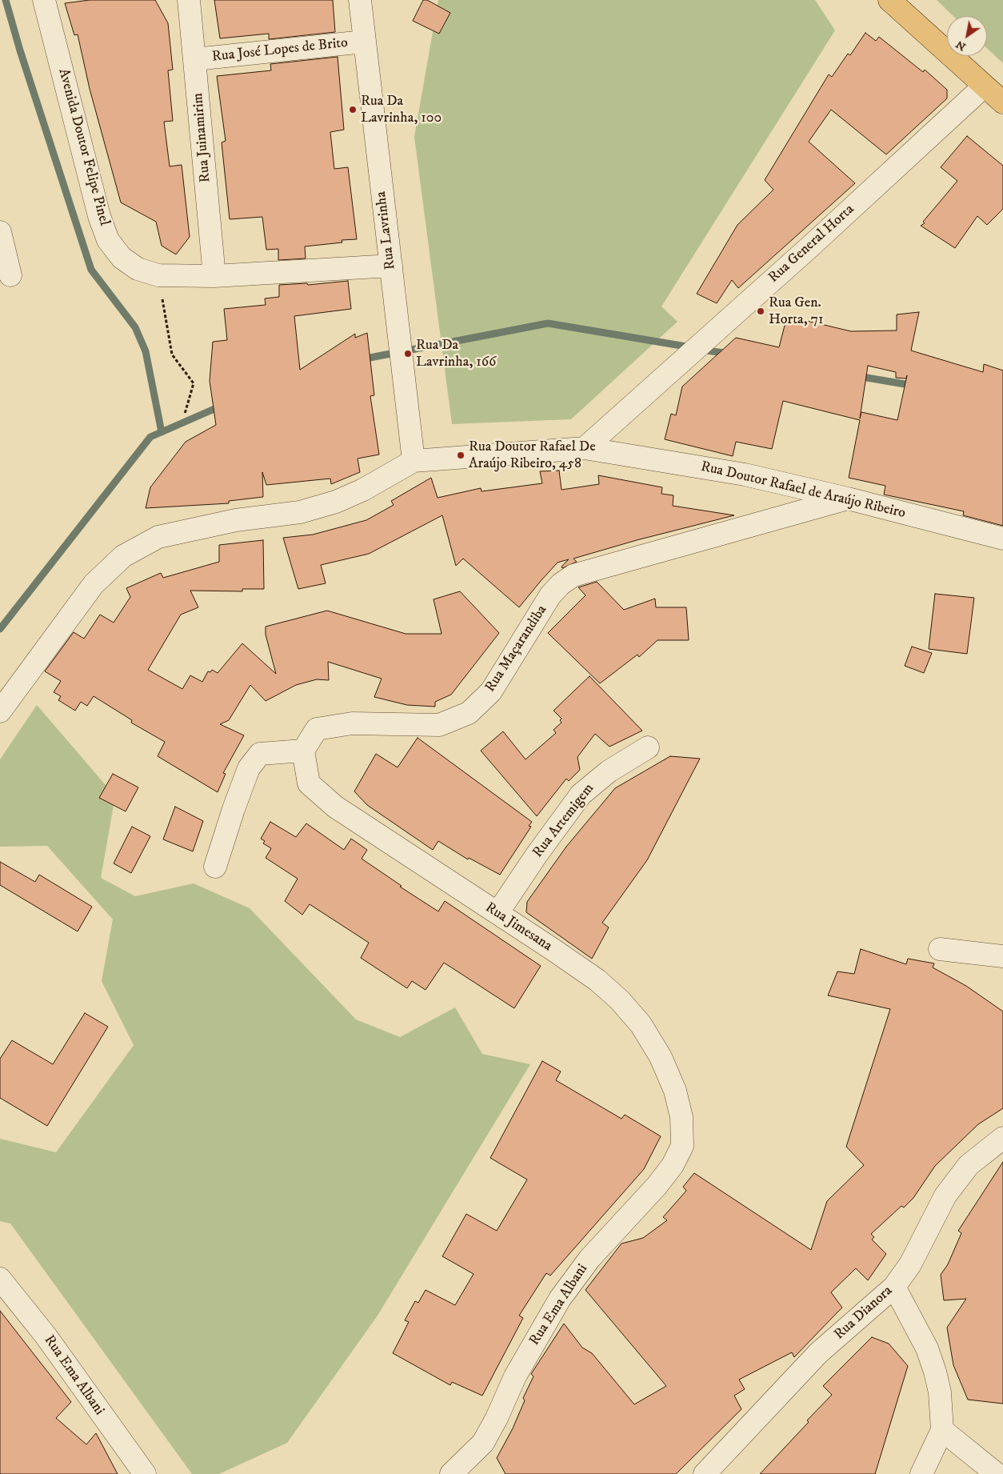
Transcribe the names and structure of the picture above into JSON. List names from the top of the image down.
{
  "streets": {
    "street": [
      "Rua José Lopes de Brito",
      "Rua Juinamirim",
      "Avenida Doutor Felipe Pinel",
      "Rua Lavrinha",
      "Rua General Horta",
      "Rua Doutor Rafael de Araújo Ribeiro",
      "Rua Maçarandiba",
      "Rua Artemigem",
      "Rua Jimesana",
      "Rua Ema Albani",
      "Rua Dianora"
    ]
  },
  "crossings": [
    ["Rua José Lopes de Brito", "Rua Juinamirim"],
    ["Rua José Lopes de Brito", "Rua Lavrinha"],
    ["Rua Juinamirim", "Avenida Doutor Felipe Pinel"],
    ["Avenida Doutor Felipe Pinel", "Rua Lavrinha"],
    ["Rua Lavrinha", "Rua Doutor Rafael de Araújo Ribeiro"],
    ["Rua General Horta", "Rua Doutor Rafael de Araújo Ribeiro"],
    ["Rua Doutor Rafael de Araújo Ribeiro", "Rua Maçarandiba"],
    ["Rua Maçarandiba", "Rua Jimesana"],
    ["Rua Artemigem", "Rua Jimesana"],
    ["Rua Jimesana", "Rua Ema Albani"]
  ],
  "places": [
    "Rua Da Lavrinha, 100",
    "Rua Gen. Horta, 71",
    "Rua Da Lavrinha, 166",
    "Rua Doutor Rafael De Araújo Ribeiro, 458"
  ],
  "north": "bottom left"
}
